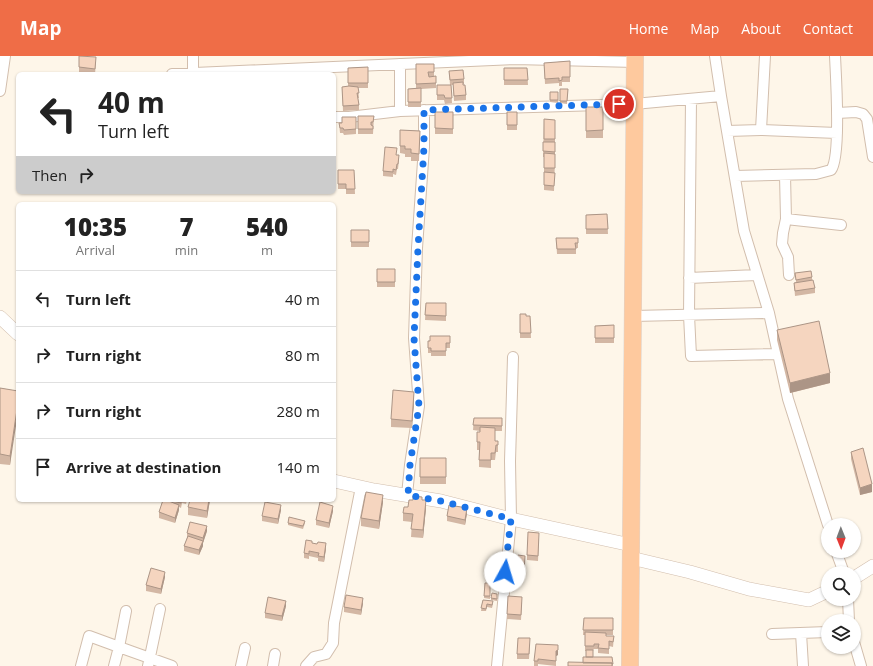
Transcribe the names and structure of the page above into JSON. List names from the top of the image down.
{
  "north": "bottom",
  "page": {
    "header": "Map",
    "nav": [
      "Home",
      "Map",
      "About",
      "Contact"
    ],
    "turn": ["40 m", "Turn left"],
    "then": "Then",
    "eta": [
      "10:35",
      "Arrival",
      "7",
      "min",
      "540",
      "m"
    ],
    "list": [
      {
        "name": "Turn left",
        "value": "40 m"
      },
      {
        "name": "Turn right",
        "value": "80 m"
      },
      {
        "name": "Turn right",
        "value": "280 m"
      },
      {
        "name": "Arrive at destination",
        "value": "140 m"
      }
    ]
  }
}
